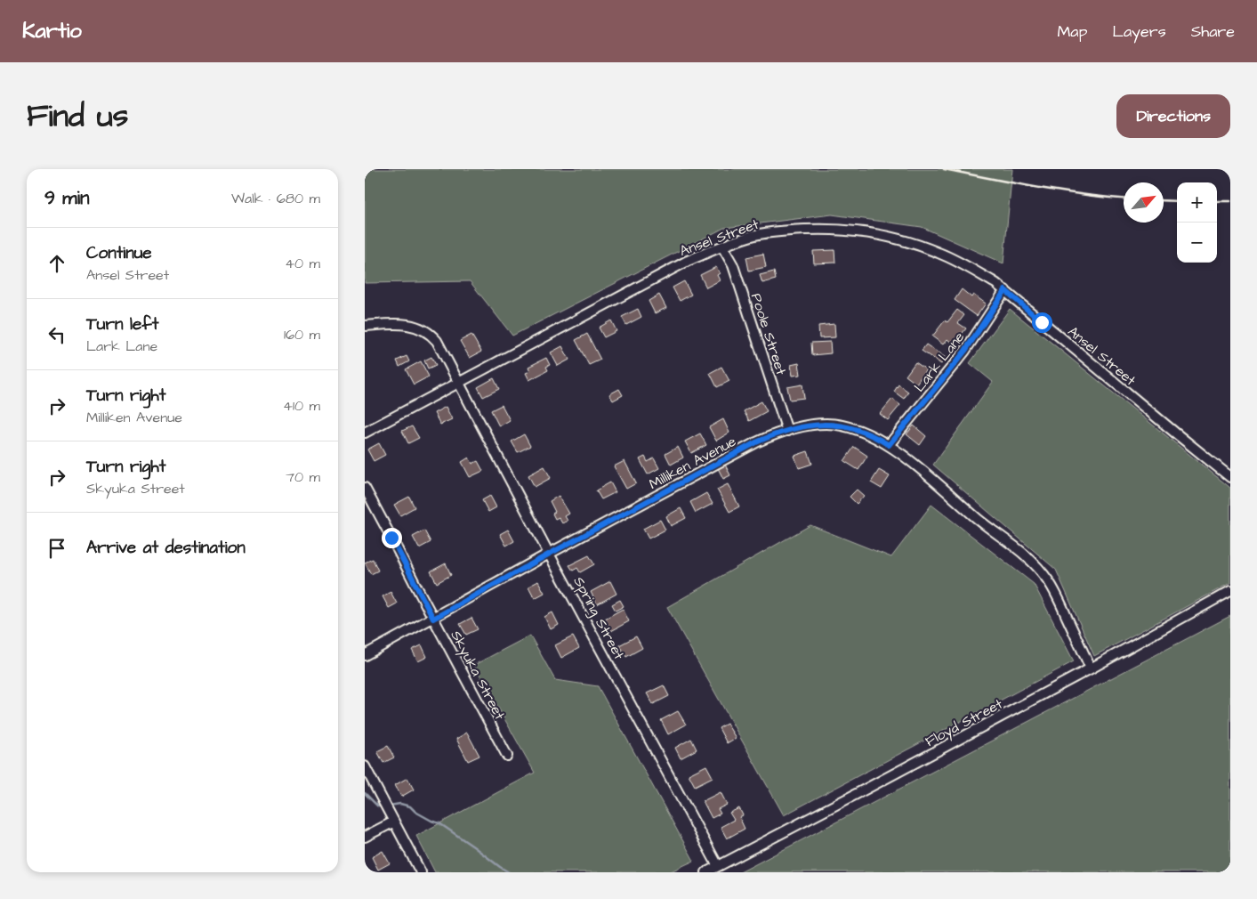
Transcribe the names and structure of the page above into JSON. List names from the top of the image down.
{
  "streets": {
    "street": [
      "Ansel Street",
      "Poole Street",
      "Lark Lane",
      "Milliken Avenue",
      "Spring Street",
      "Skyuka Street",
      "Floyd Street"
    ]
  },
  "crossings": [
    ["Ansel Street", "Poole Street"],
    ["Ansel Street", "Lark Lane"],
    ["Ansel Street", "Spring Street"],
    ["Poole Street", "Milliken Avenue"],
    ["Lark Lane", "Milliken Avenue"],
    ["Milliken Avenue", "Spring Street"],
    ["Milliken Avenue", "Skyuka Street"],
    ["Milliken Avenue", "Floyd Street"],
    ["Spring Street", "Floyd Street"]
  ],
  "north": "top right",
  "page": {
    "header": "Kartio",
    "nav": ["Map", "Layers", "Share"],
    "title": "Find us",
    "buttons": "Directions",
    "heading": ["9 min", "Walk · 680 m"],
    "map_buttons": ["+", "−"],
    "list": [
      ["Continue", "Ansel Street", "40 m"],
      ["Turn left", "Lark Lane", "160 m"],
      ["Turn right", "Milliken Avenue", "410 m"],
      ["Turn right", "Skyuka Street", "70 m"],
      "Arrive at destination"
    ]
  }
}
